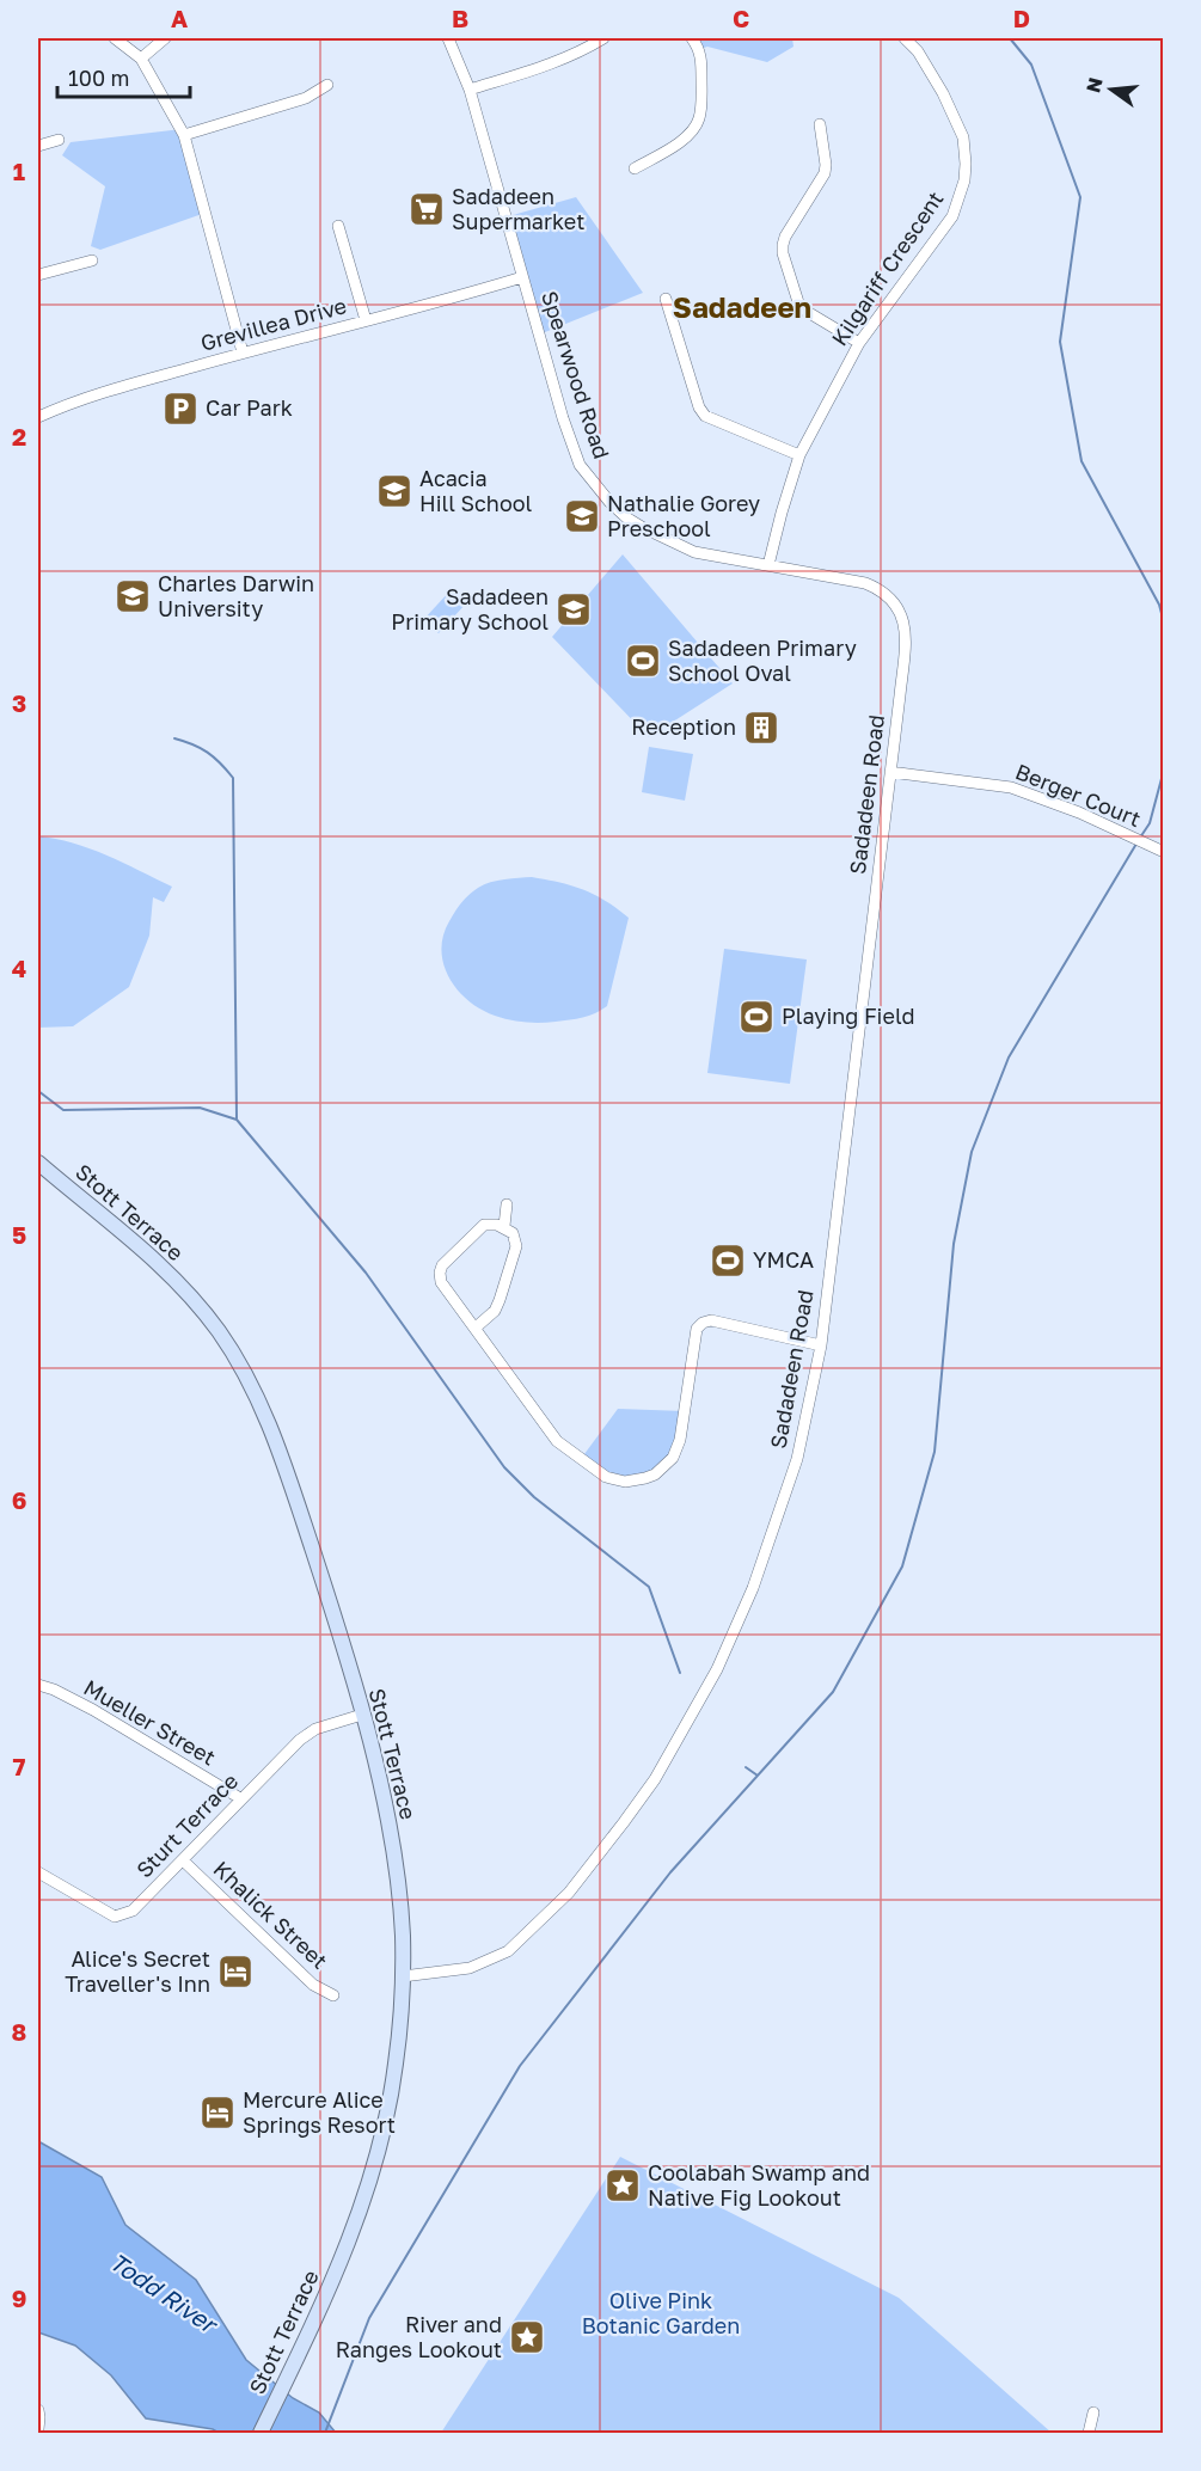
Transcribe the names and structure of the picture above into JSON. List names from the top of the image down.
{
  "streets": {
    "main road": ["Stott Terrace"],
    "street": [
      "Kilgariff Crescent",
      "Grevillea Drive",
      "Spearwood Road",
      "Sadadeen Road",
      "Berger Court",
      "Mueller Street",
      "Sturt Terrace",
      "Khalick Street"
    ]
  },
  "crossings": [
    ["Kilgariff Crescent", "Spearwood Road"],
    ["Grevillea Drive", "Spearwood Road"],
    ["Spearwood Road", "Sadadeen Road"],
    ["Sadadeen Road", "Berger Court"],
    ["Sadadeen Road", "Stott Terrace"],
    ["Stott Terrace", "Sturt Terrace"],
    ["Mueller Street", "Sturt Terrace"],
    ["Sturt Terrace", "Khalick Street"]
  ],
  "districts": ["Sadadeen"],
  "water": ["Todd River"],
  "parks": ["Olive Pink Botanic Garden"],
  "places": {
    "supermarket": ["Sadadeen Supermarket"],
    "parking": ["Car Park"],
    "school or university": [
      "Acacia Hill School",
      "Nathalie Gorey Preschool",
      "Charles Darwin University",
      "Sadadeen Primary School"
    ],
    "sports": ["Sadadeen Primary School Oval", "Playing Field", "YMCA"],
    "building": ["Reception"],
    "hotel": ["Alice's Secret Traveller's Inn", "Mercure Alice Springs Resort"],
    "place": ["Coolabah Swamp and Native Fig Lookout", "River and Ranges Lookout"]
  },
  "scale_bar": "100 m",
  "north": "left",
  "grid": {
    "columns": [
      "A",
      "B",
      "C",
      "D"
    ],
    "rows": [
      "1",
      "2",
      "3",
      "4",
      "5",
      "6",
      "7",
      "8",
      "9"
    ]
  }
}
